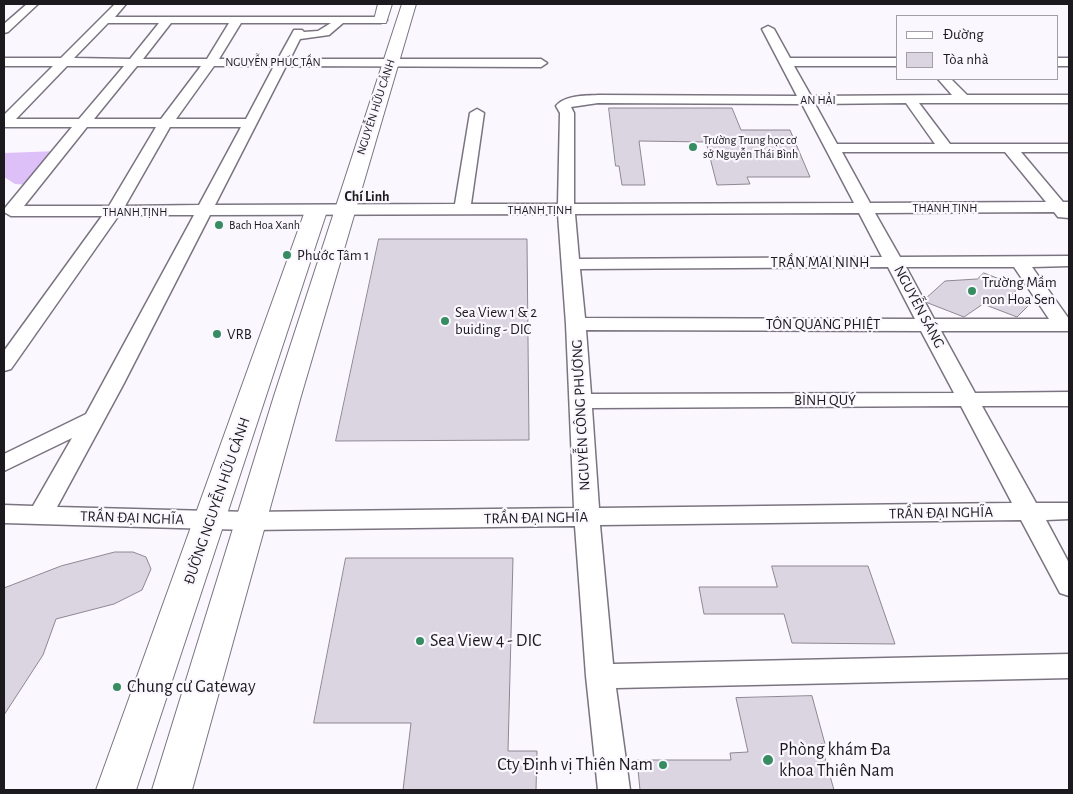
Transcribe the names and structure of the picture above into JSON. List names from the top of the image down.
{
  "streets": {
    "main road": ["NGUYỄN HỮU CẢNH", "ĐƯỜNG NGUYỄN HỮU CẢNH"],
    "street": [
      "NGUYỄN PHÚC TẦN",
      "AN HẢI",
      "THANH TỊNH",
      "TRẦN MAI NINH",
      "NGUYỄN SÁNG",
      "TÔN QUANG PHIỆT",
      "BÌNH QUÝ",
      "NGUYỄN CÔNG PHƯƠNG",
      "TRẦN ĐẠI NGHĨA"
    ]
  },
  "crossings": [
    ["NGUYỄN PHÚC TẦN", "NGUYỄN HỮU CẢNH"],
    ["AN HẢI", "NGUYỄN SÁNG"],
    ["AN HẢI", "NGUYỄN CÔNG PHƯƠNG"],
    ["NGUYỄN HỮU CẢNH", "THANH TỊNH"],
    ["NGUYỄN HỮU CẢNH", "ĐƯỜNG NGUYỄN HỮU CẢNH"],
    ["THANH TỊNH", "NGUYỄN SÁNG"],
    ["THANH TỊNH", "NGUYỄN CÔNG PHƯƠNG"],
    ["THANH TỊNH", "ĐƯỜNG NGUYỄN HỮU CẢNH"],
    ["TRẦN MAI NINH", "NGUYỄN SÁNG"],
    ["TRẦN MAI NINH", "NGUYỄN CÔNG PHƯƠNG"],
    ["NGUYỄN SÁNG", "TÔN QUANG PHIỆT"],
    ["NGUYỄN SÁNG", "BÌNH QUÝ"],
    ["NGUYỄN SÁNG", "TRẦN ĐẠI NGHĨA"],
    ["TÔN QUANG PHIỆT", "NGUYỄN CÔNG PHƯƠNG"],
    ["BÌNH QUÝ", "NGUYỄN CÔNG PHƯƠNG"],
    ["NGUYỄN CÔNG PHƯƠNG", "TRẦN ĐẠI NGHĨA"],
    ["ĐƯỜNG NGUYỄN HỮU CẢNH", "TRẦN ĐẠI NGHĨA"]
  ],
  "districts": ["Chí Linh"],
  "places": [
    "Trường Trung học cơ sở Nguyễn Thái Bình",
    "Bach Hoa Xanh",
    "Phước Tâm 1",
    "Trường Mầm non Hoa Sen",
    "Sea View 1 & 2 buiding - DIC",
    "VRB",
    "Sea View 4 - DIC",
    "Chung cư Gateway",
    "Phòng khám Đa khoa Thiên Nam",
    "Cty Định vị Thiên Nam"
  ],
  "legend": ["Đường", "Tòa nhà"]
}
